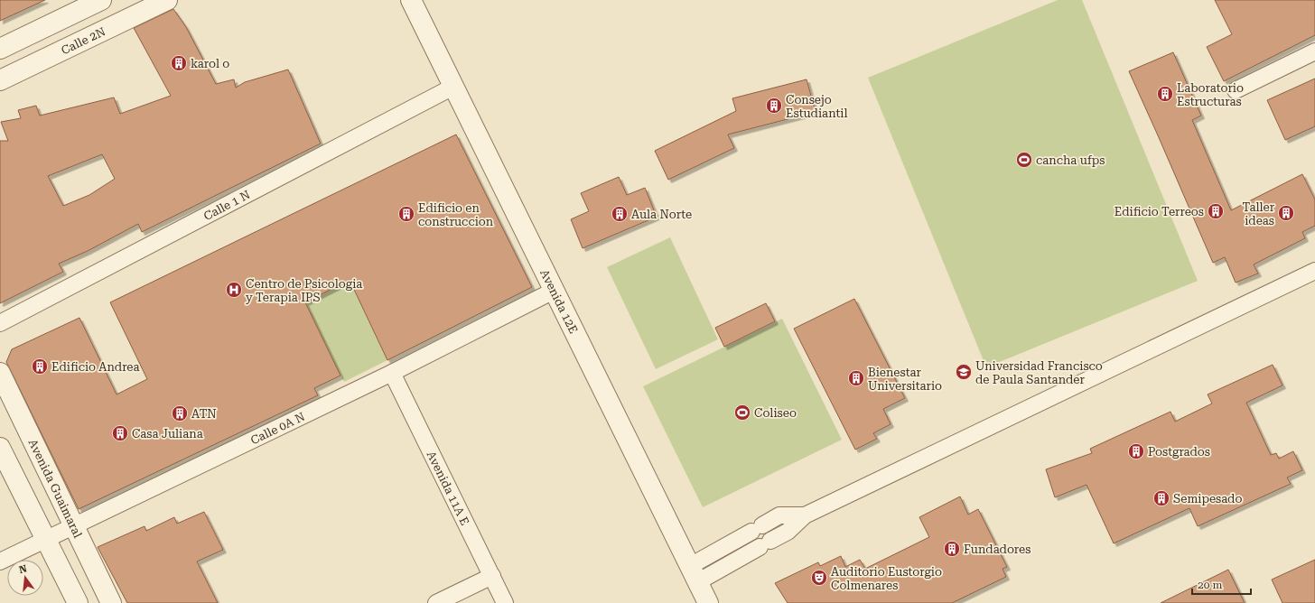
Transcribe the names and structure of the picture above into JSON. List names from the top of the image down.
{
  "streets": {
    "street": [
      "Calle 2N",
      "Calle 1 N",
      "Avenida 12E",
      "Calle 0A N",
      "Avenida 11A E",
      "Avenida Guaimaral"
    ]
  },
  "crossings": [
    ["Calle 1 N", "Avenida 12E"],
    ["Avenida 12E", "Calle 0A N"],
    ["Calle 0A N", "Avenida 11A E"],
    ["Calle 0A N", "Avenida Guaimaral"]
  ],
  "places": {
    "building": [
      "karol o",
      "Laboratorio Estructuras",
      "Consejo Estudiantil",
      "Edificio Terreos",
      "Taller ideas",
      "Edificio en construccion",
      "Aula Norte",
      "Edificio Andrea",
      "Bienestar Universitario",
      "ATN",
      "Casa Juliana",
      "Postgrados",
      "Semipesado",
      "Fundadores"
    ],
    "sports": ["cancha ufps", "Coliseo"],
    "hospital": ["Centro de Psicologia y Terapia IPS"],
    "school or university": ["Universidad Francisco de Paula Santander"],
    "theatre": ["Auditorio Eustorgio Colmenares"]
  },
  "scale_bar": "20 m",
  "north": "top"
}
